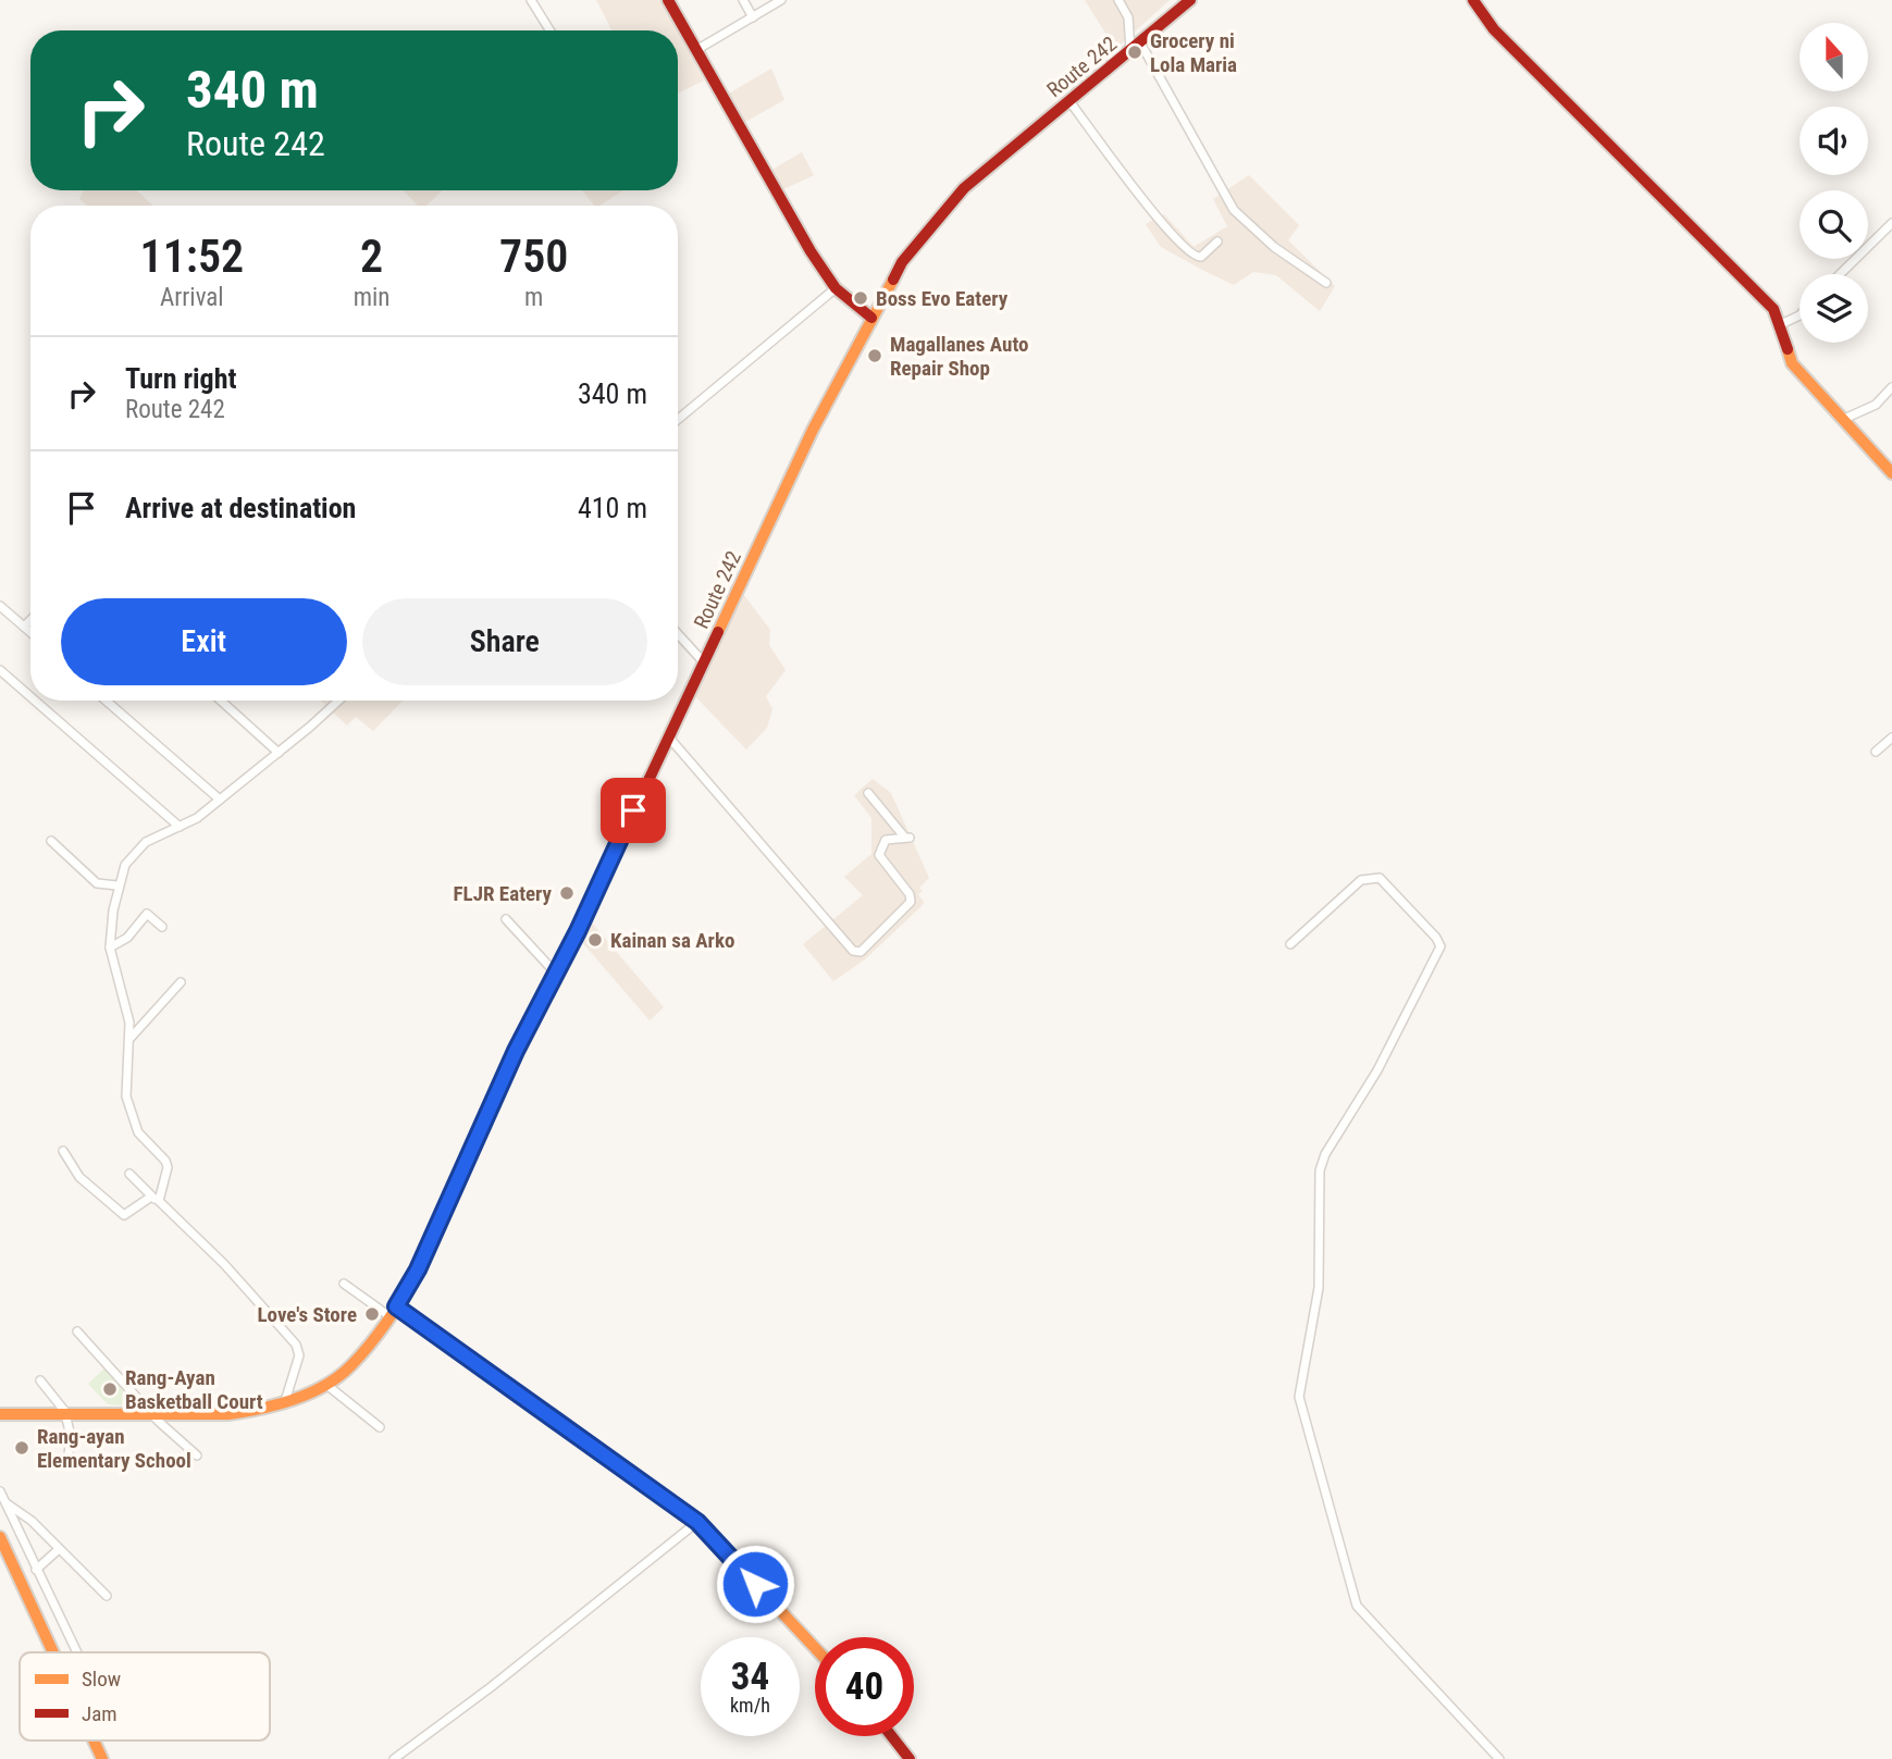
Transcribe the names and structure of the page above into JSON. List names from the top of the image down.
{
  "streets": {
    "main road": ["Route 242"]
  },
  "places": [
    "Grocery ni Lola Maria",
    "Boss Evo Eatery",
    "Magallanes Auto Repair Shop",
    "FLJR Eatery",
    "Kainan sa Arko",
    "Love's Store",
    "Rang-Ayan Basketball Court",
    "Rang-ayan Elementary School"
  ],
  "legend": ["Slow", "Jam"],
  "north": "top",
  "page": {
    "turn": ["340 m", "Route 242"],
    "eta": [
      "11:52",
      "Arrival",
      "2",
      "min",
      "750",
      "m"
    ],
    "list": [
      {
        "name": "Turn right",
        "note": "Route 242",
        "value": "340 m"
      },
      {
        "name": "Arrive at destination",
        "value": "410 m"
      }
    ],
    "buttons": ["Exit", "Share"],
    "speed": "34 km/h",
    "limit": "40"
  }
}
